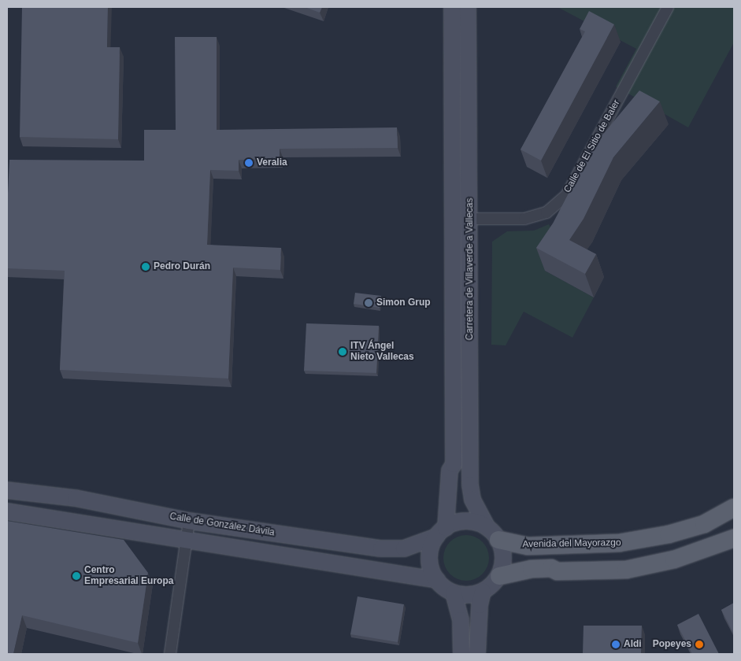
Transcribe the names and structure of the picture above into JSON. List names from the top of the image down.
{
  "streets": {
    "main road": ["Carretera de Villaverde a Vallecas", "Calle de González Dávila", "Avenida del Mayorazgo"],
    "street": ["Calle de El Sitio de Baler"]
  },
  "crossings": [
    ["Calle de El Sitio de Baler", "Carretera de Villaverde a Vallecas"],
    ["Carretera de Villaverde a Vallecas", "Calle de González Dávila"],
    ["Carretera de Villaverde a Vallecas", "Avenida del Mayorazgo"],
    ["Calle de González Dávila", "Avenida del Mayorazgo"]
  ],
  "places": [
    "Veralia",
    "Pedro Durán",
    "Simon Grup",
    "ITV Ángel Nieto Vallecas",
    "Centro Empresarial Europa",
    "Aldi",
    "Popeyes"
  ]
}
